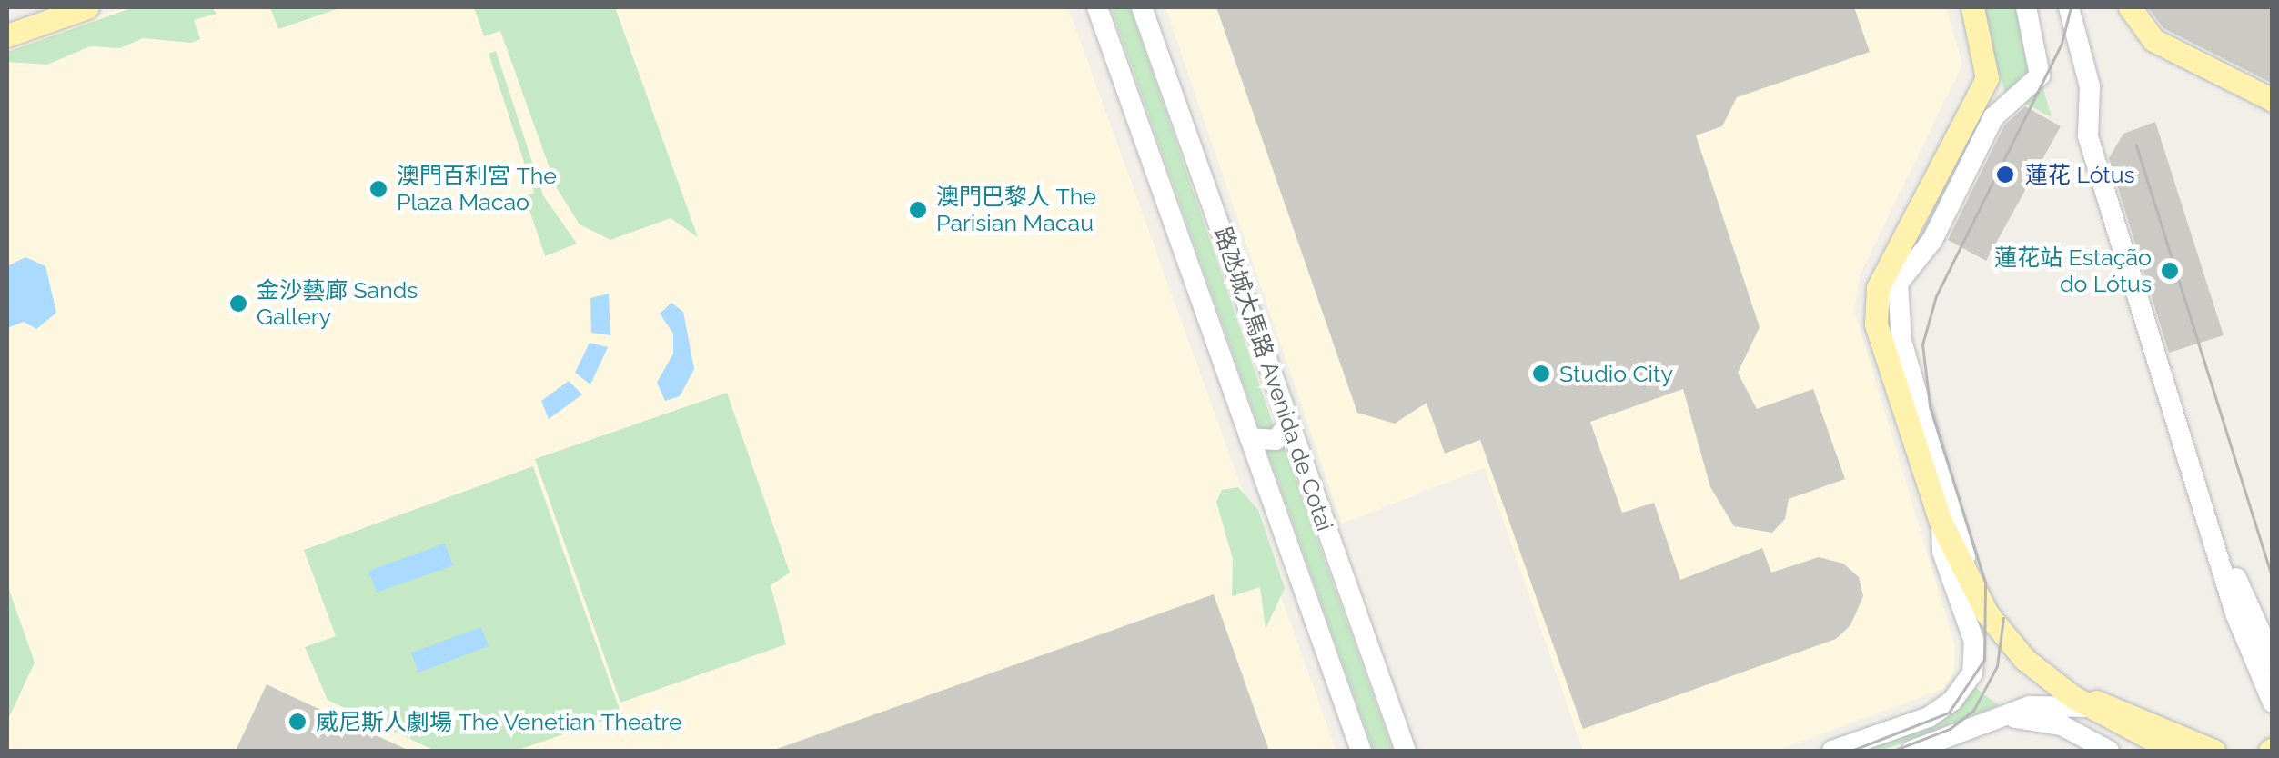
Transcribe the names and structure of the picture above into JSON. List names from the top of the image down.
{
  "streets": {
    "main road": ["路氹城大馬路 Avenida de Cotai"]
  },
  "places": [
    "蓮花 Lótus",
    "澳門百利宮 The Plaza Macao",
    "澳門巴黎人 The Parisian Macau",
    "蓮花站 Estação do Lótus",
    "金沙藝廊 Sands Gallery",
    "Studio City",
    "威尼斯人劇場 The Venetian Theatre"
  ]
}
